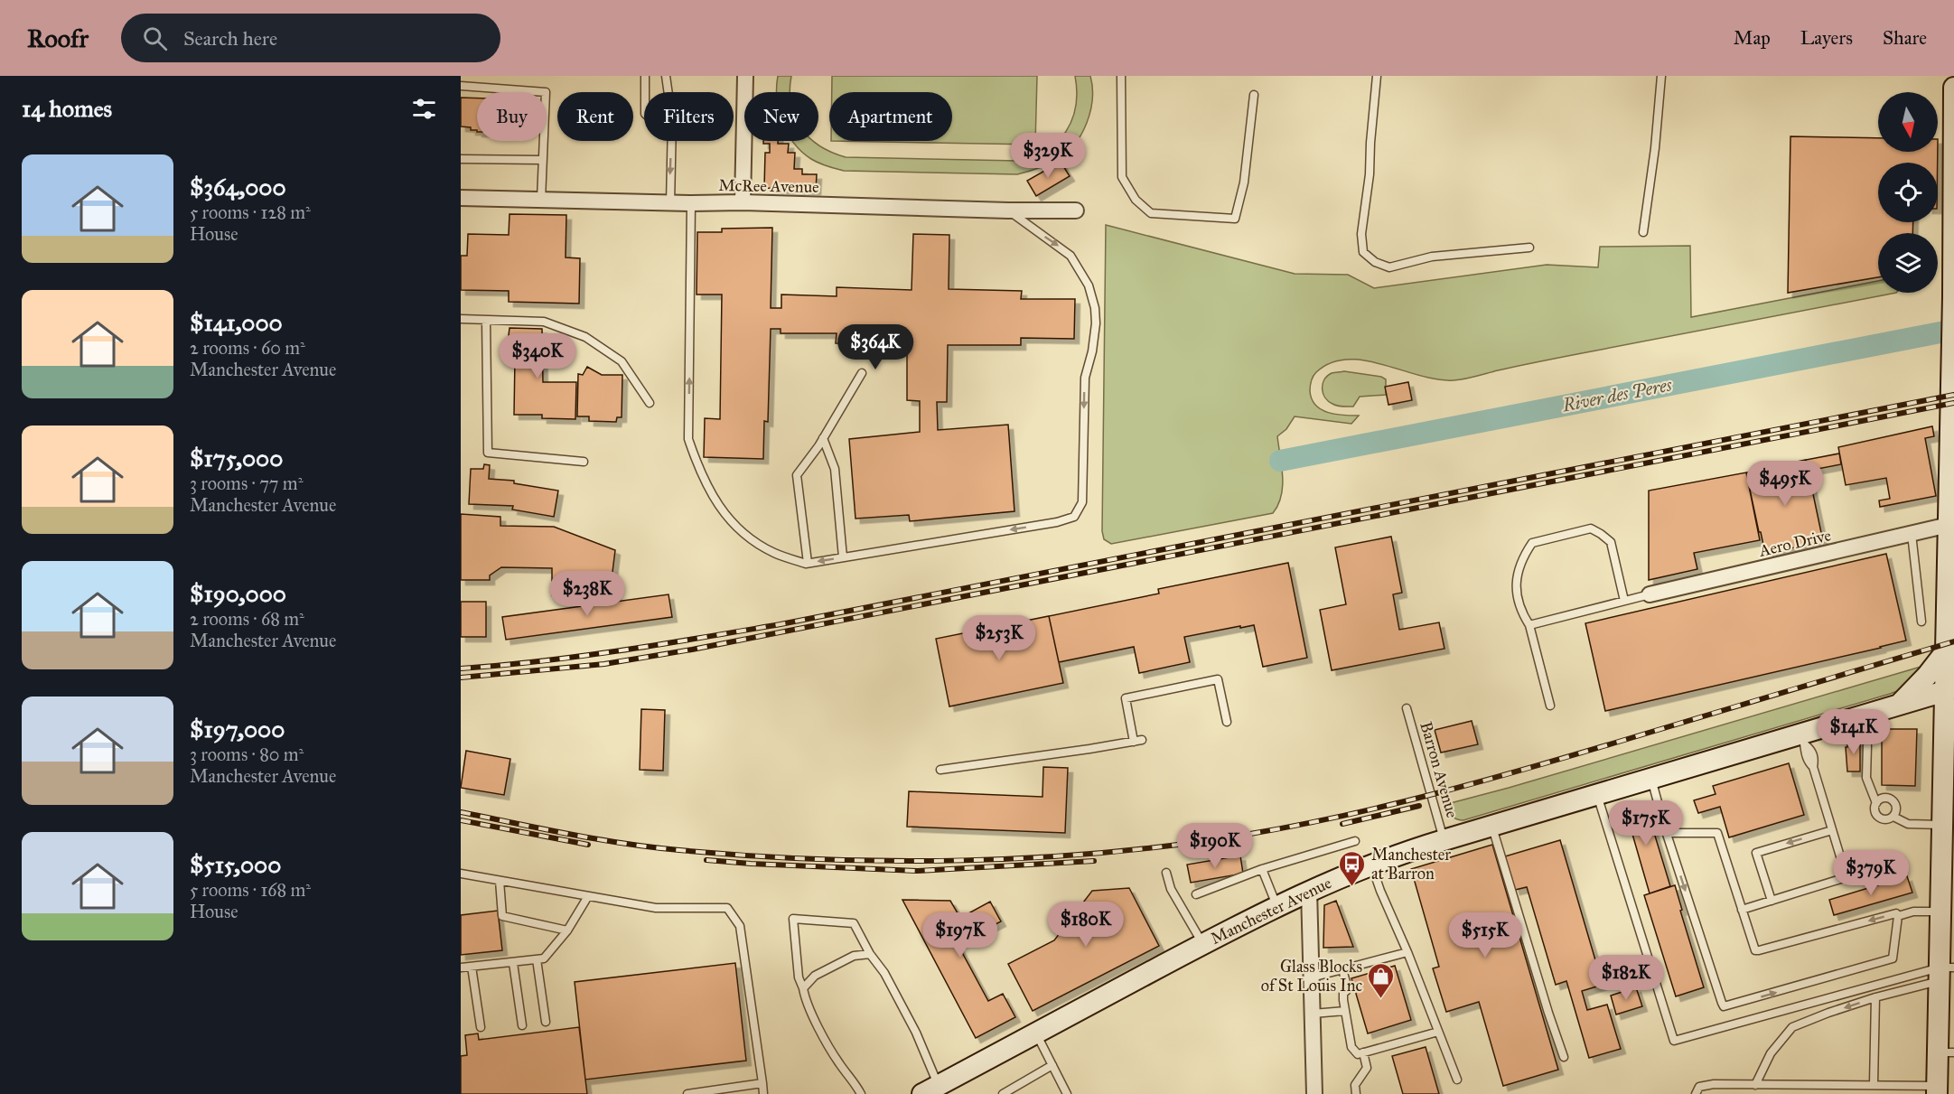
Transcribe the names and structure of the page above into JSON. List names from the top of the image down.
{
  "streets": {
    "main road": ["Manchester Avenue"],
    "street": ["McRee Avenue", "Aero Drive"],
    "lane": ["Barron Avenue"]
  },
  "crossings": [
    ["Barron Avenue", "Manchester Avenue"]
  ],
  "water": ["River des Peres"],
  "places": {
    "bus stop": ["Manchester at Barron"],
    "shop": ["Glass Blocks of St Louis Inc"]
  },
  "north": "bottom",
  "page": {
    "header": "Roofr",
    "search": "Search here",
    "nav": ["Map", "Layers", "Share"],
    "heading": "14 homes",
    "chip": [
      "Buy",
      "Rent",
      "Filters",
      "New",
      "Apartment"
    ],
    "price": [
      "$329K",
      "$364K",
      "$340K",
      "$495K",
      "$238K",
      "$253K",
      "$141K",
      "$175K",
      "$190K",
      "$379K",
      "$180K",
      "$197K",
      "$515K",
      "$182K"
    ],
    "list": [
      {
        "name": "$364,000",
        "note": "5 rooms · 128 m² · House"
      },
      {
        "name": "$141,000",
        "note": "2 rooms · 60 m² · Manchester Avenue"
      },
      {
        "name": "$175,000",
        "note": "3 rooms · 77 m² · Manchester Avenue"
      },
      {
        "name": "$190,000",
        "note": "2 rooms · 68 m² · Manchester Avenue"
      },
      {
        "name": "$197,000",
        "note": "3 rooms · 80 m² · Manchester Avenue"
      },
      {
        "name": "$515,000",
        "note": "5 rooms · 168 m² · House"
      }
    ]
  }
}
